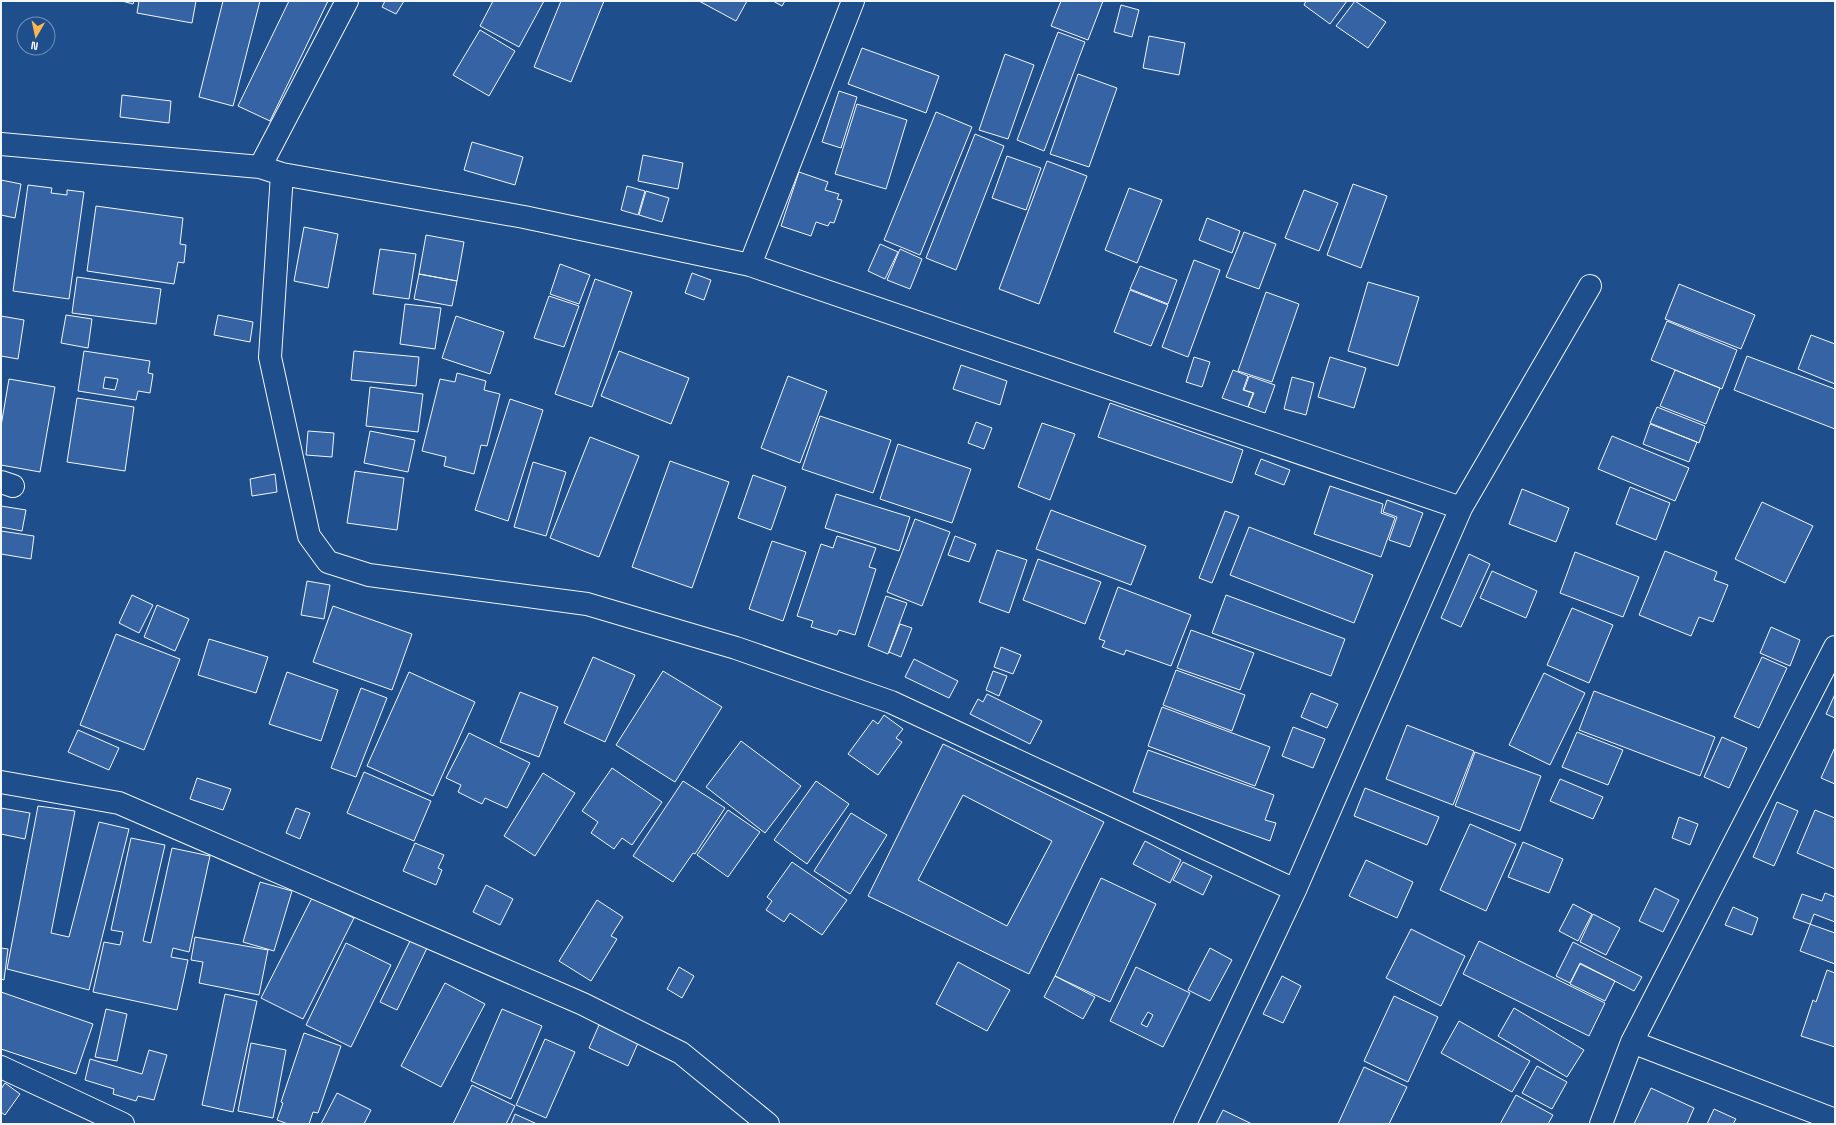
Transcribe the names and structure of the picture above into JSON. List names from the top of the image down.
{
  "north": "bottom"
}
